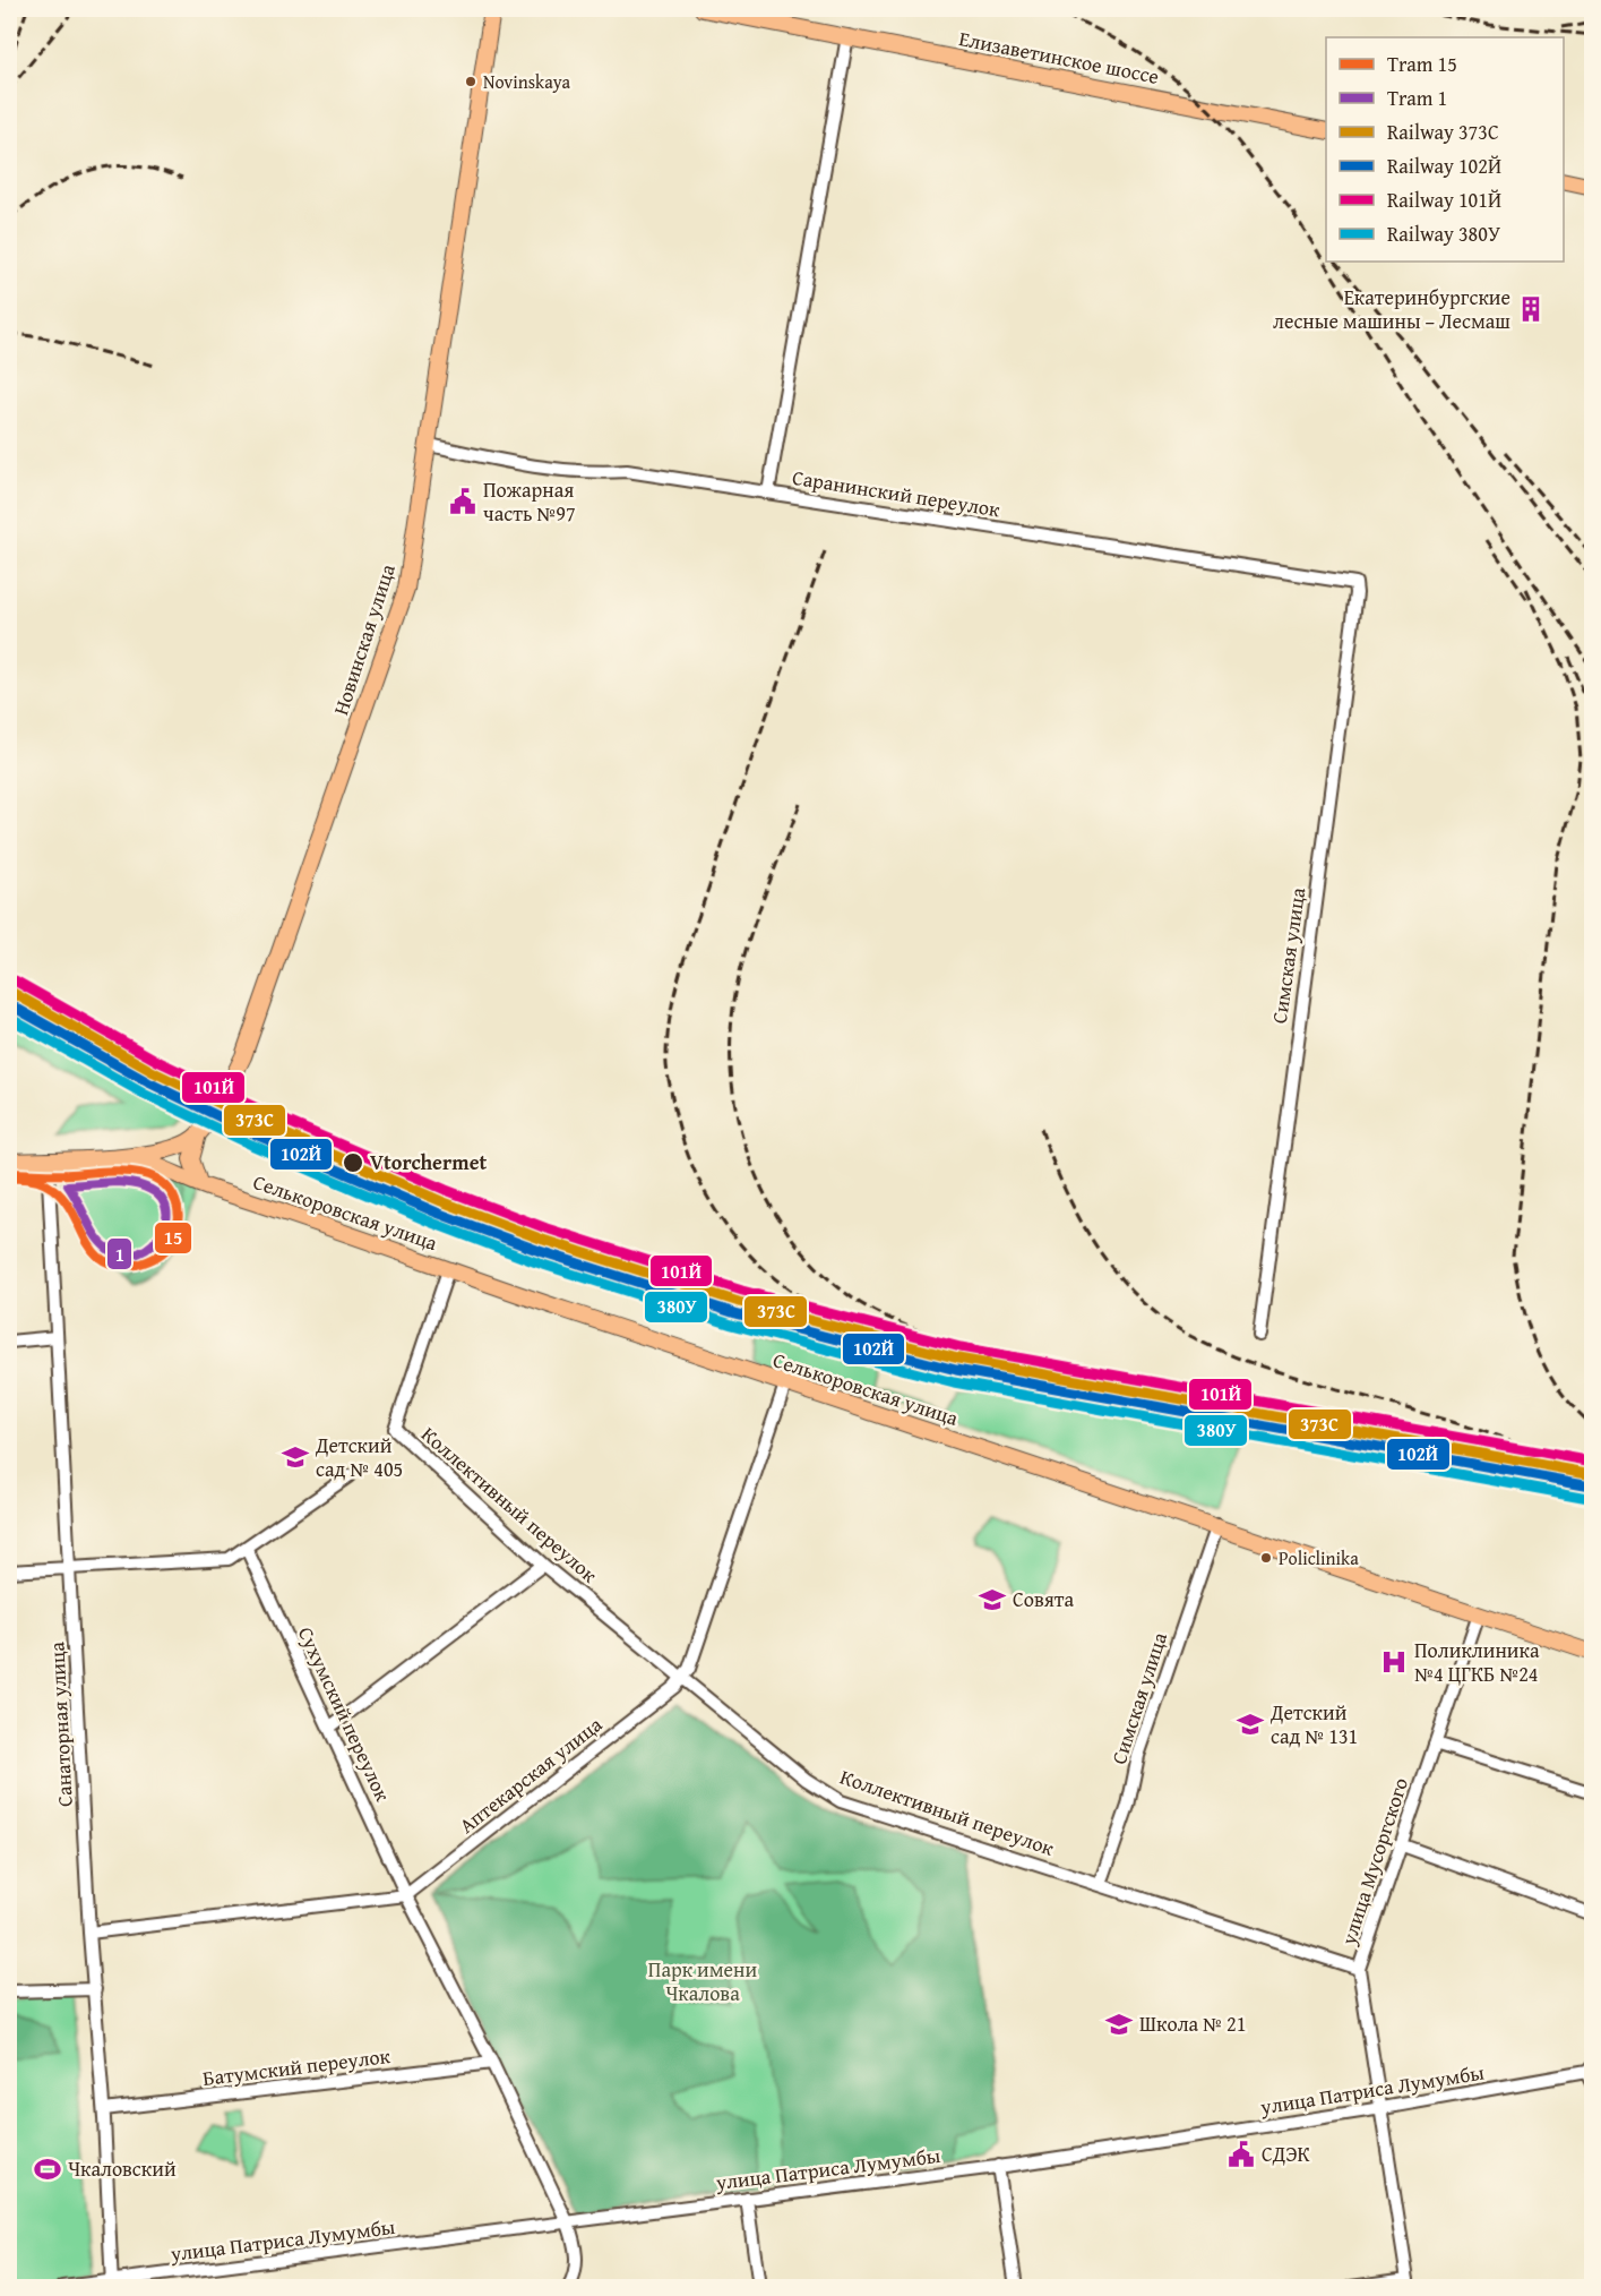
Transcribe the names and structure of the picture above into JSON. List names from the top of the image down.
{
  "streets": {
    "main road": ["Елизаветинское шоссе", "Новинская улица", "Селькоровская улица"],
    "street": [
      "Саранинский переулок",
      "Симская улица",
      "Коллективный переулок",
      "Сухумский переулок",
      "Санаторная улица",
      "Аптекарская улица",
      "улица Мусоргского",
      "Батумский переулок",
      "улица Патриса Лумумбы"
    ]
  },
  "crossings": [
    ["Саранинский переулок", "Новинская улица"],
    ["Саранинский переулок", "Симская улица"],
    ["Новинская улица", "Селькоровская улица"],
    ["Симская улица", "Селькоровская улица"],
    ["Симская улица", "Коллективный переулок"],
    ["Селькоровская улица", "Коллективный переулок"],
    ["Селькоровская улица", "Аптекарская улица"],
    ["Селькоровская улица", "улица Мусоргского"],
    ["Коллективный переулок", "Аптекарская улица"],
    ["Коллективный переулок", "улица Мусоргского"],
    ["Сухумский переулок", "Аптекарская улица"],
    ["Сухумский переулок", "Батумский переулок"],
    ["Сухумский переулок", "улица Патриса Лумумбы"],
    ["Санаторная улица", "Батумский переулок"],
    ["Санаторная улица", "улица Патриса Лумумбы"],
    ["улица Мусоргского", "улица Патриса Лумумбы"]
  ],
  "parks": ["Парк имени Чкалова"],
  "places": {
    "other": ["Novinskaya", "Vtorchermet", "Policlinika"],
    "building": ["Екатеринбургские лесные машины – Лесмаш"],
    "public building": ["Пожарная часть №97", "СДЭК"],
    "school or university": [
      "Детский сад № 405",
      "Совята",
      "Детский сад № 131",
      "Школа № 21"
    ],
    "hospital": ["Поликлиника №4 ЦГКБ №24"],
    "sports": ["Чкаловский"]
  },
  "lines": [
    "rail line 101Й",
    "rail line 373C",
    "rail line 102Й",
    "rail line 380У",
    "tram line 15",
    "tram line 1"
  ],
  "legend": [
    "Tram 15",
    "Tram 1",
    "Railway 373C",
    "Railway 102Й",
    "Railway 101Й",
    "Railway 380У"
  ]
}
